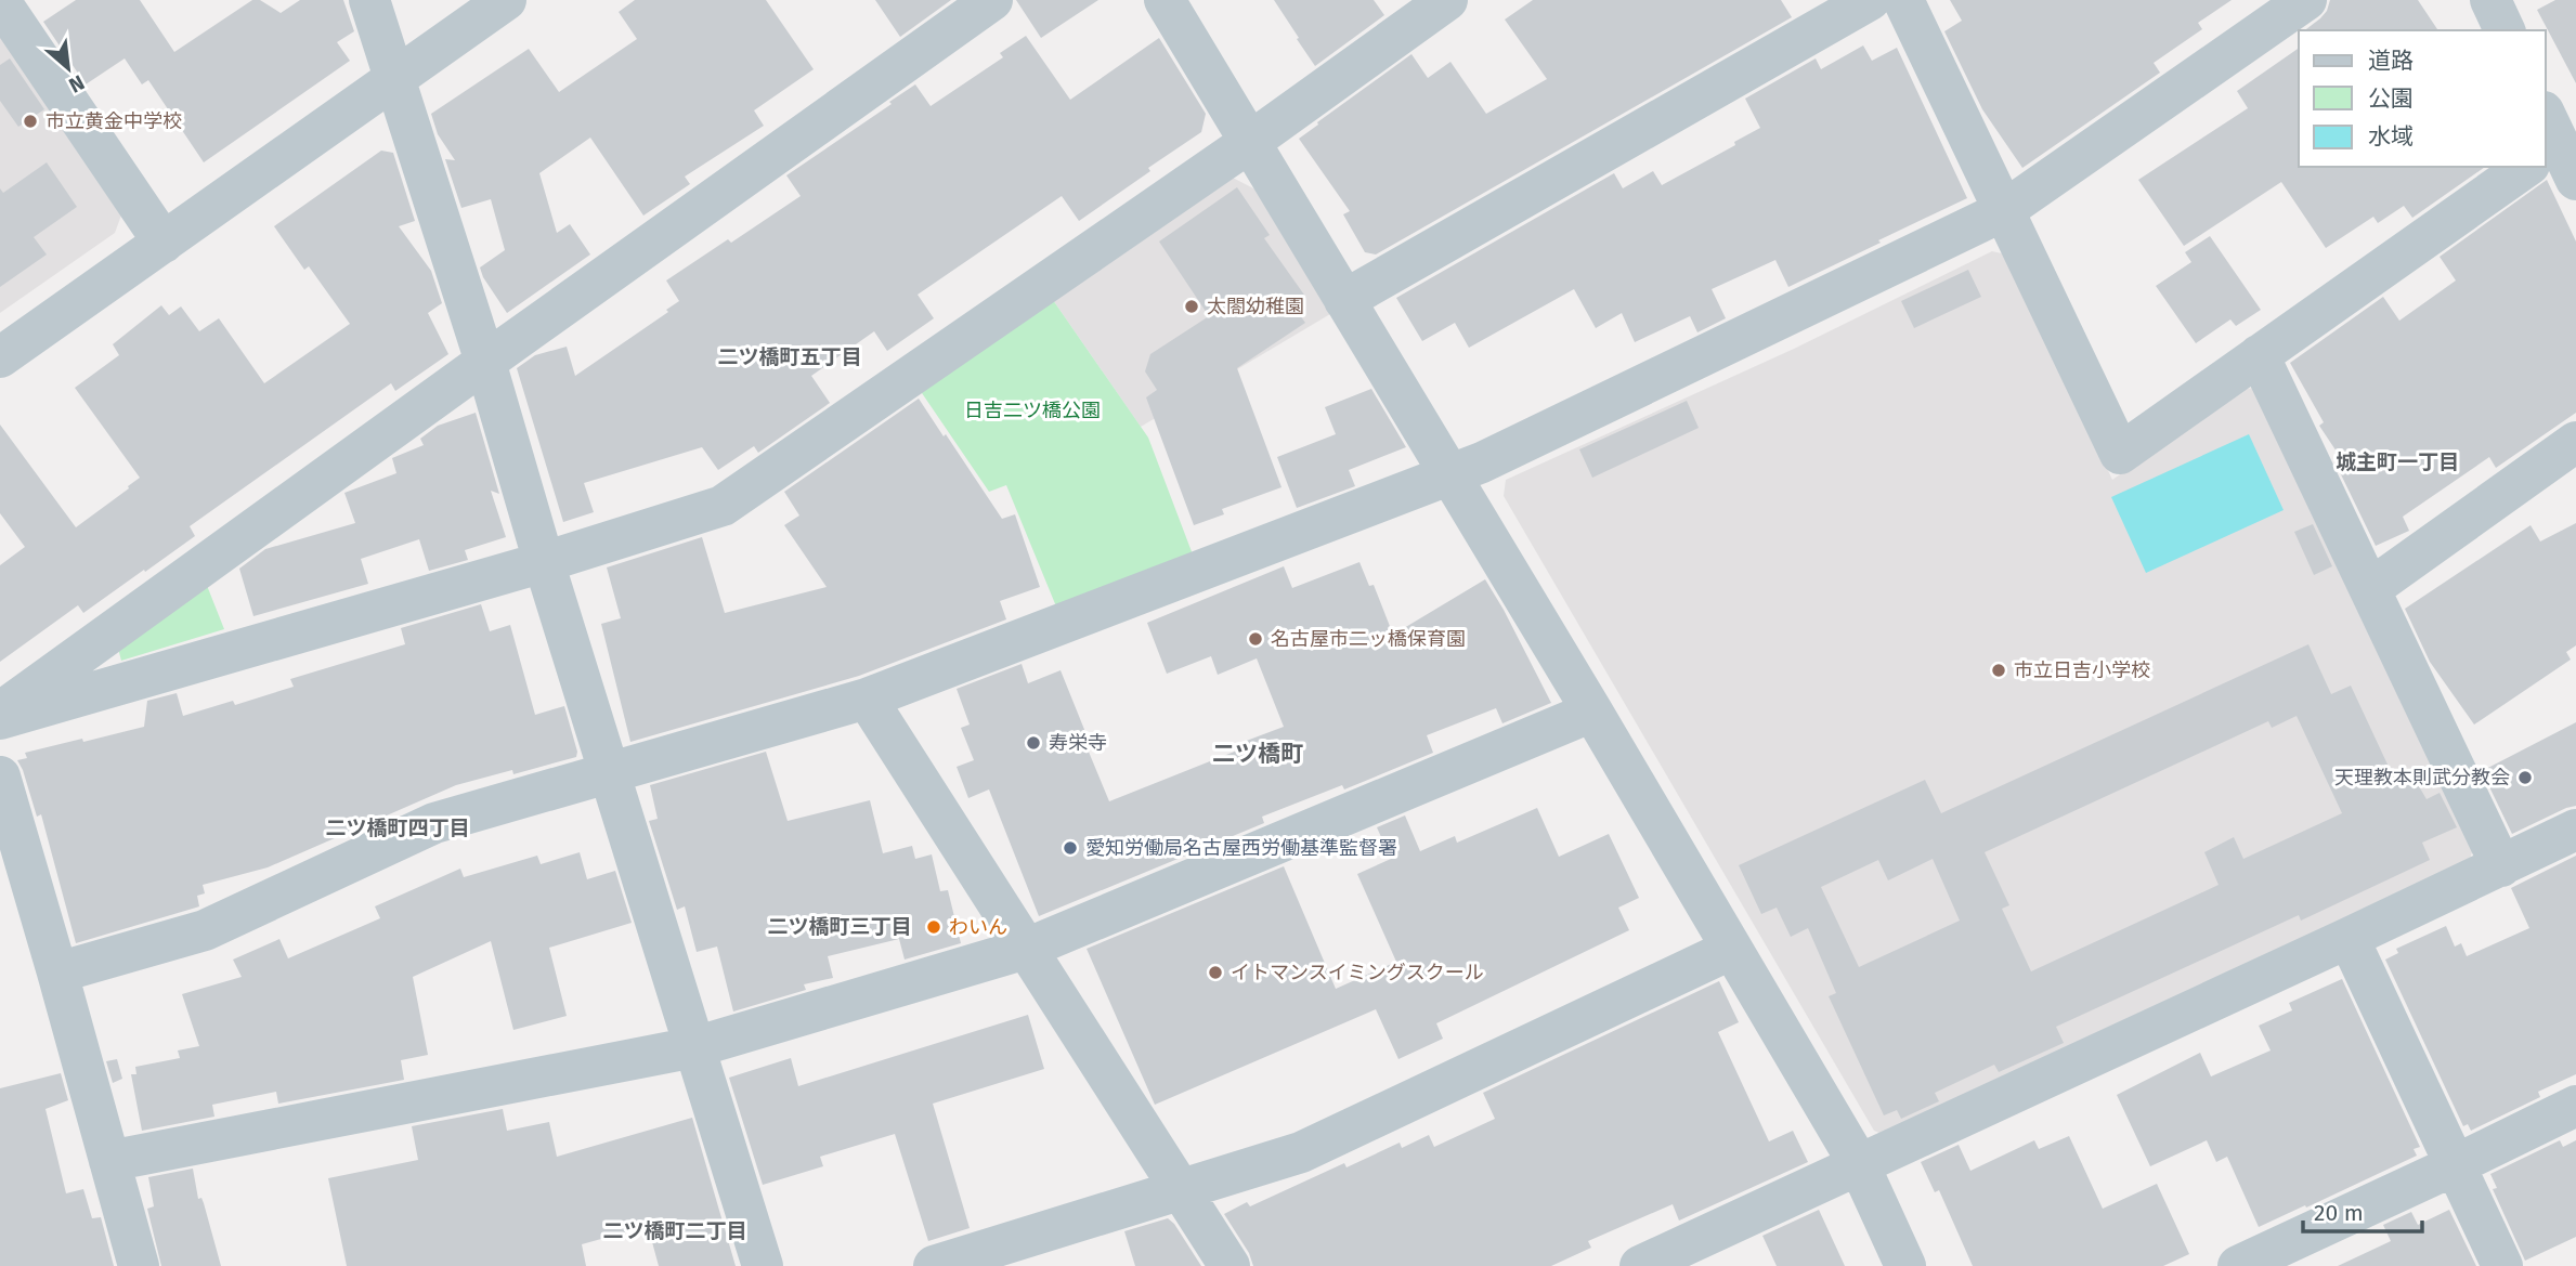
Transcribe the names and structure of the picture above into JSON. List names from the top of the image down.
{
  "districts": [
    "二ツ橋町五丁目",
    "城主町一丁目",
    "二ツ橋町",
    "二ツ橋町四丁目",
    "二ツ橋町三丁目",
    "二ツ橋町二丁目"
  ],
  "parks": ["日吉二ツ橋公園"],
  "places": [
    "市立黄金中学校",
    "太閤幼稚園",
    "名古屋市二ッ橋保育園",
    "市立日吉小学校",
    "寿栄寺",
    "天理教本則武分教会",
    "愛知労働局名古屋西労働基準監督署",
    "わいん",
    "イトマンスイミングスクール"
  ],
  "legend": ["道路", "公園", "水域"],
  "scale_bar": "20 m",
  "north": "bottom right"
}
